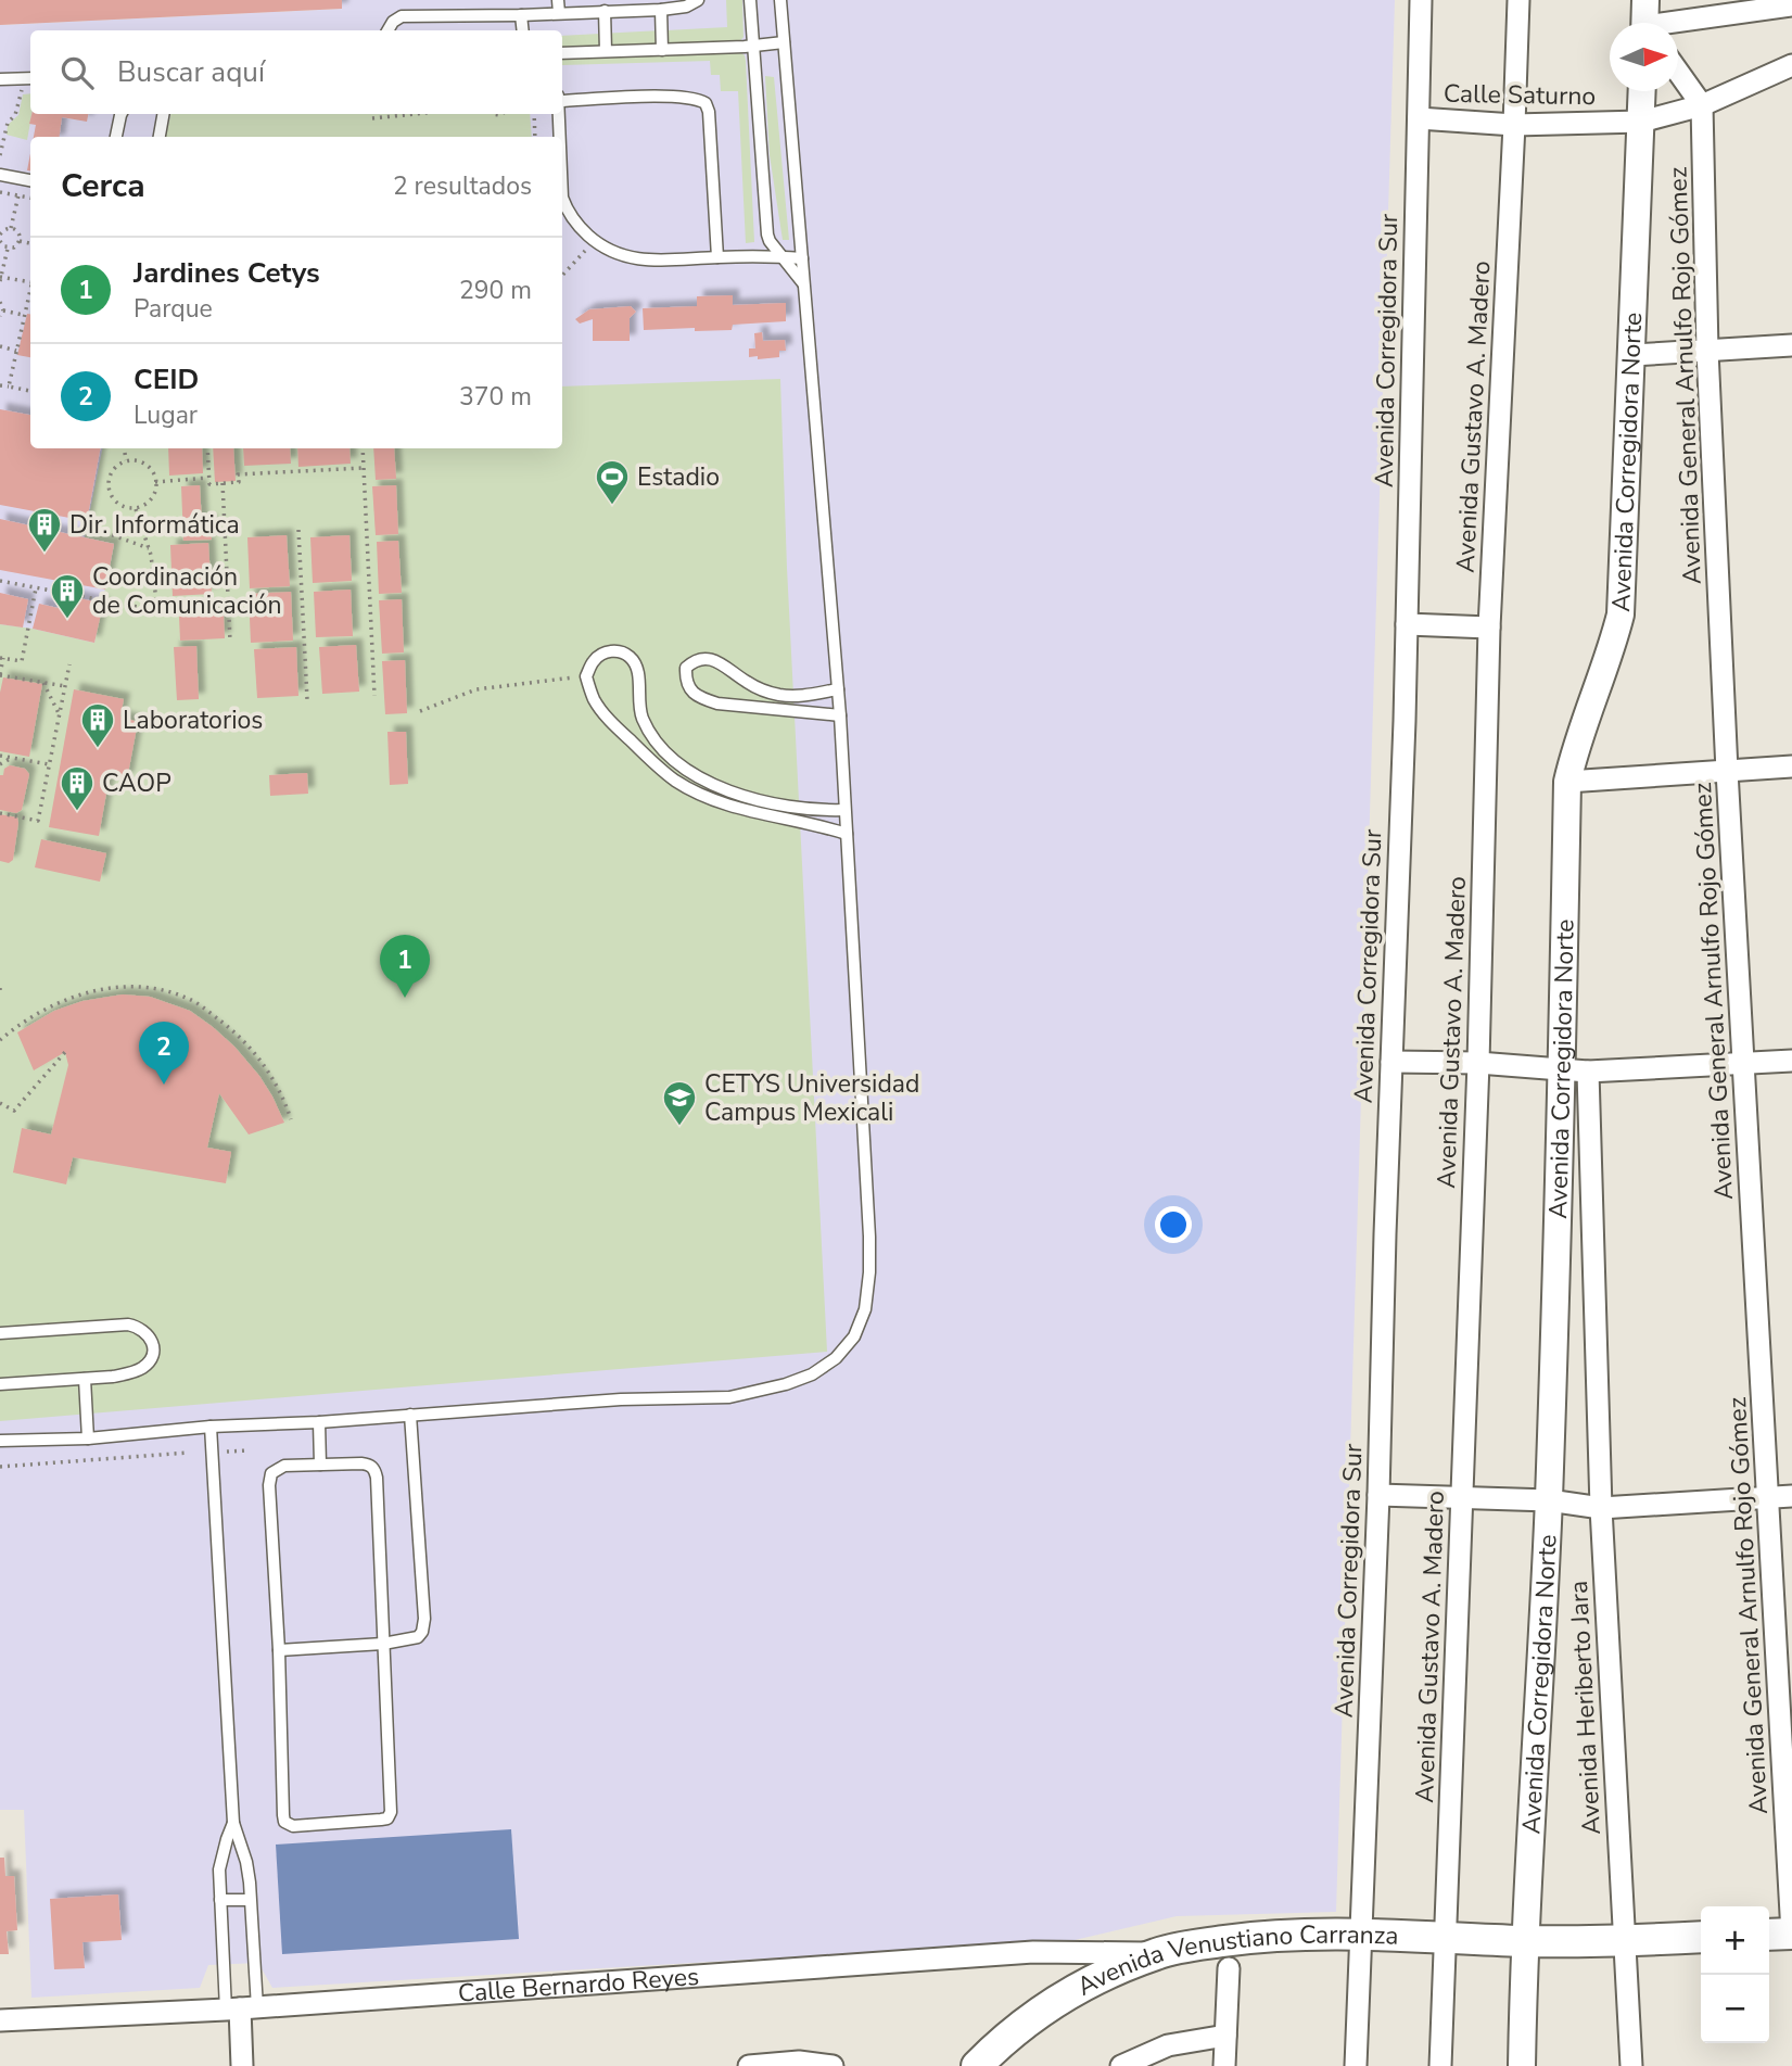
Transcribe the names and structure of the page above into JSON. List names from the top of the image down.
{
  "streets": {
    "main road": ["Avenida Venustiano Carranza"],
    "street": [
      "Calle Saturno",
      "Avenida Corregidora Sur",
      "Avenida General Arnulfo Rojo Gómez",
      "Avenida Gustavo A. Madero",
      "Avenida Corregidora Norte",
      "Avenida Heriberto Jara",
      "Calle Bernardo Reyes"
    ]
  },
  "crossings": [
    ["Calle Saturno", "Avenida Corregidora Sur"],
    ["Calle Saturno", "Avenida General Arnulfo Rojo Gómez"],
    ["Calle Saturno", "Avenida Gustavo A. Madero"],
    ["Calle Saturno", "Avenida Corregidora Norte"],
    ["Avenida Corregidora Sur", "Avenida Venustiano Carranza"],
    ["Avenida Gustavo A. Madero", "Avenida Venustiano Carranza"],
    ["Avenida Corregidora Norte", "Avenida Heriberto Jara"],
    ["Avenida Corregidora Norte", "Avenida Venustiano Carranza"],
    ["Avenida Venustiano Carranza", "Calle Bernardo Reyes"]
  ],
  "places": {
    "sports": ["Estadio"],
    "building": [
      "Dir. Informática",
      "Coordinación de Comunicación",
      "Laboratorios",
      "CAOP"
    ],
    "school or university": ["CETYS Universidad Campus Mexicali"]
  },
  "north": "right",
  "page": {
    "search": "Buscar aquí",
    "heading": ["Cerca", "2 resultados"],
    "list": [
      {
        "mark": "1",
        "name": "Jardines Cetys",
        "note": "Parque",
        "value": "290 m"
      },
      {
        "mark": "2",
        "name": "CEID",
        "note": "Lugar",
        "value": "370 m"
      }
    ],
    "pins": ["1", "2"],
    "map_buttons": ["+", "−"]
  }
}
